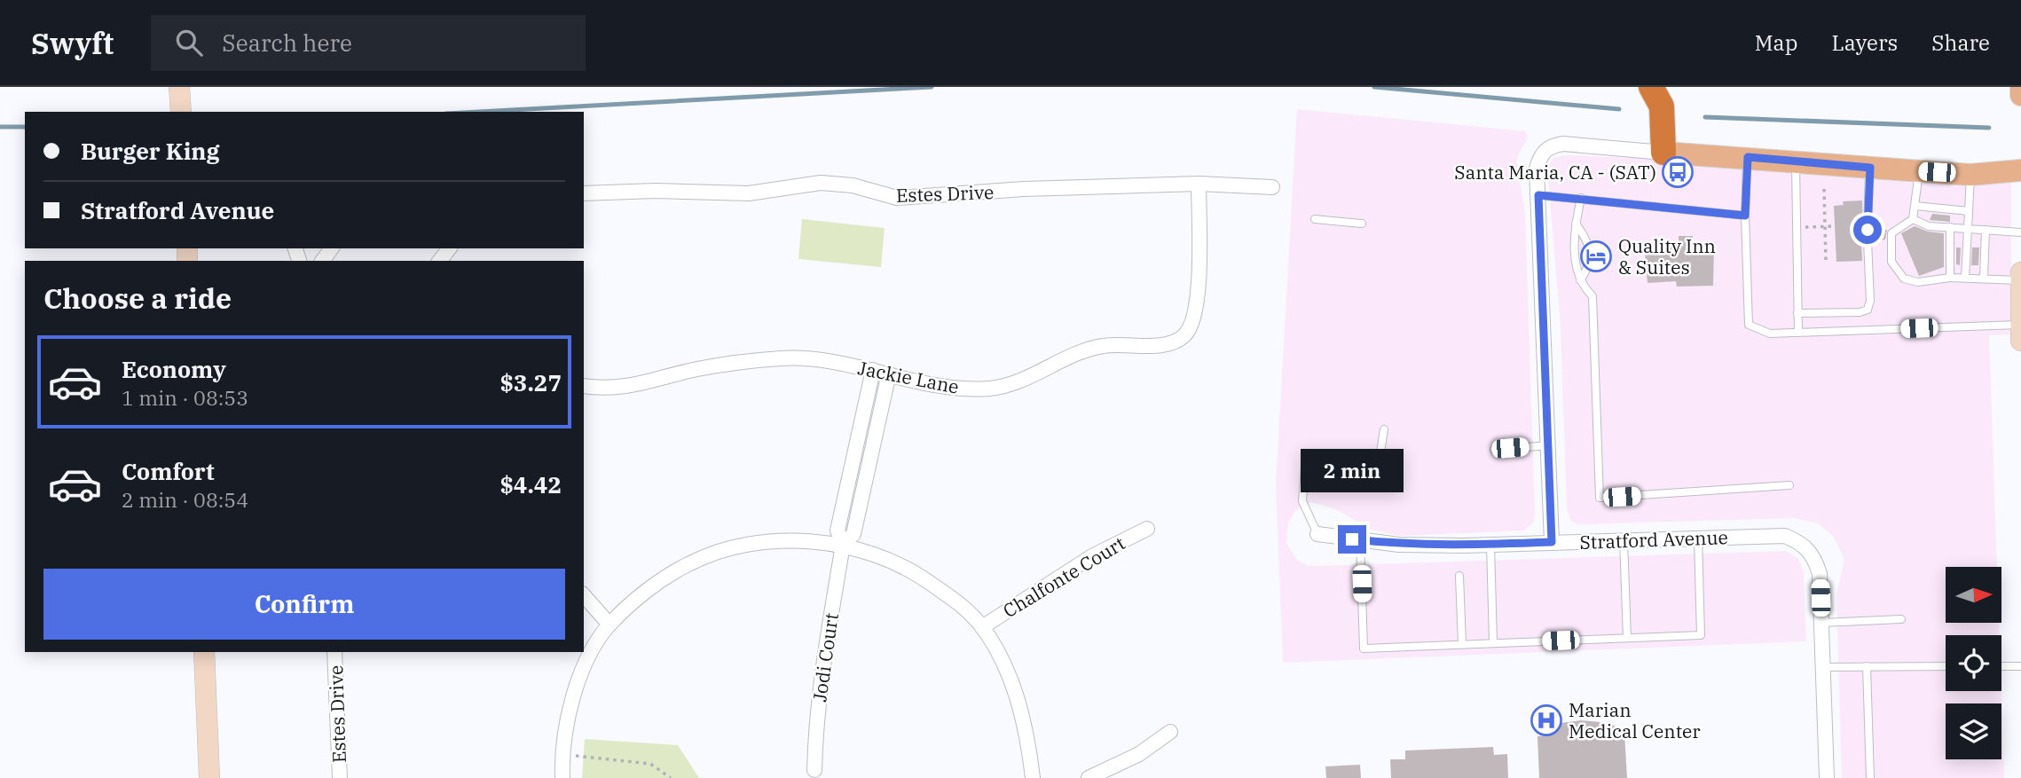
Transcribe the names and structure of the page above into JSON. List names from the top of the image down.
{
  "streets": {
    "street": [
      "Estes Drive",
      "Jackie Lane",
      "Stratford Avenue",
      "Chalfonte Court",
      "Jodi Court"
    ]
  },
  "crossings": [
    ["Estes Drive", "Jackie Lane"],
    ["Jackie Lane", "Jodi Court"]
  ],
  "places": {
    "bus stop": ["Santa Maria, CA - (SAT)"],
    "hotel": ["Quality Inn & Suites"],
    "hospital": ["Marian Medical Center"]
  },
  "north": "right",
  "page": {
    "header": "Swyft",
    "search": "Search here",
    "nav": ["Map", "Layers", "Share"],
    "banner": ["Burger King", "Stratford Avenue"],
    "heading": "Choose a ride",
    "list": [
      {
        "name": "Economy",
        "note": "1 min · 08:53",
        "value": "$3.27"
      },
      {
        "name": "Comfort",
        "note": "2 min · 08:54",
        "value": "$4.42"
      }
    ],
    "bubble": "2 min",
    "buttons": "Confirm"
  }
}
